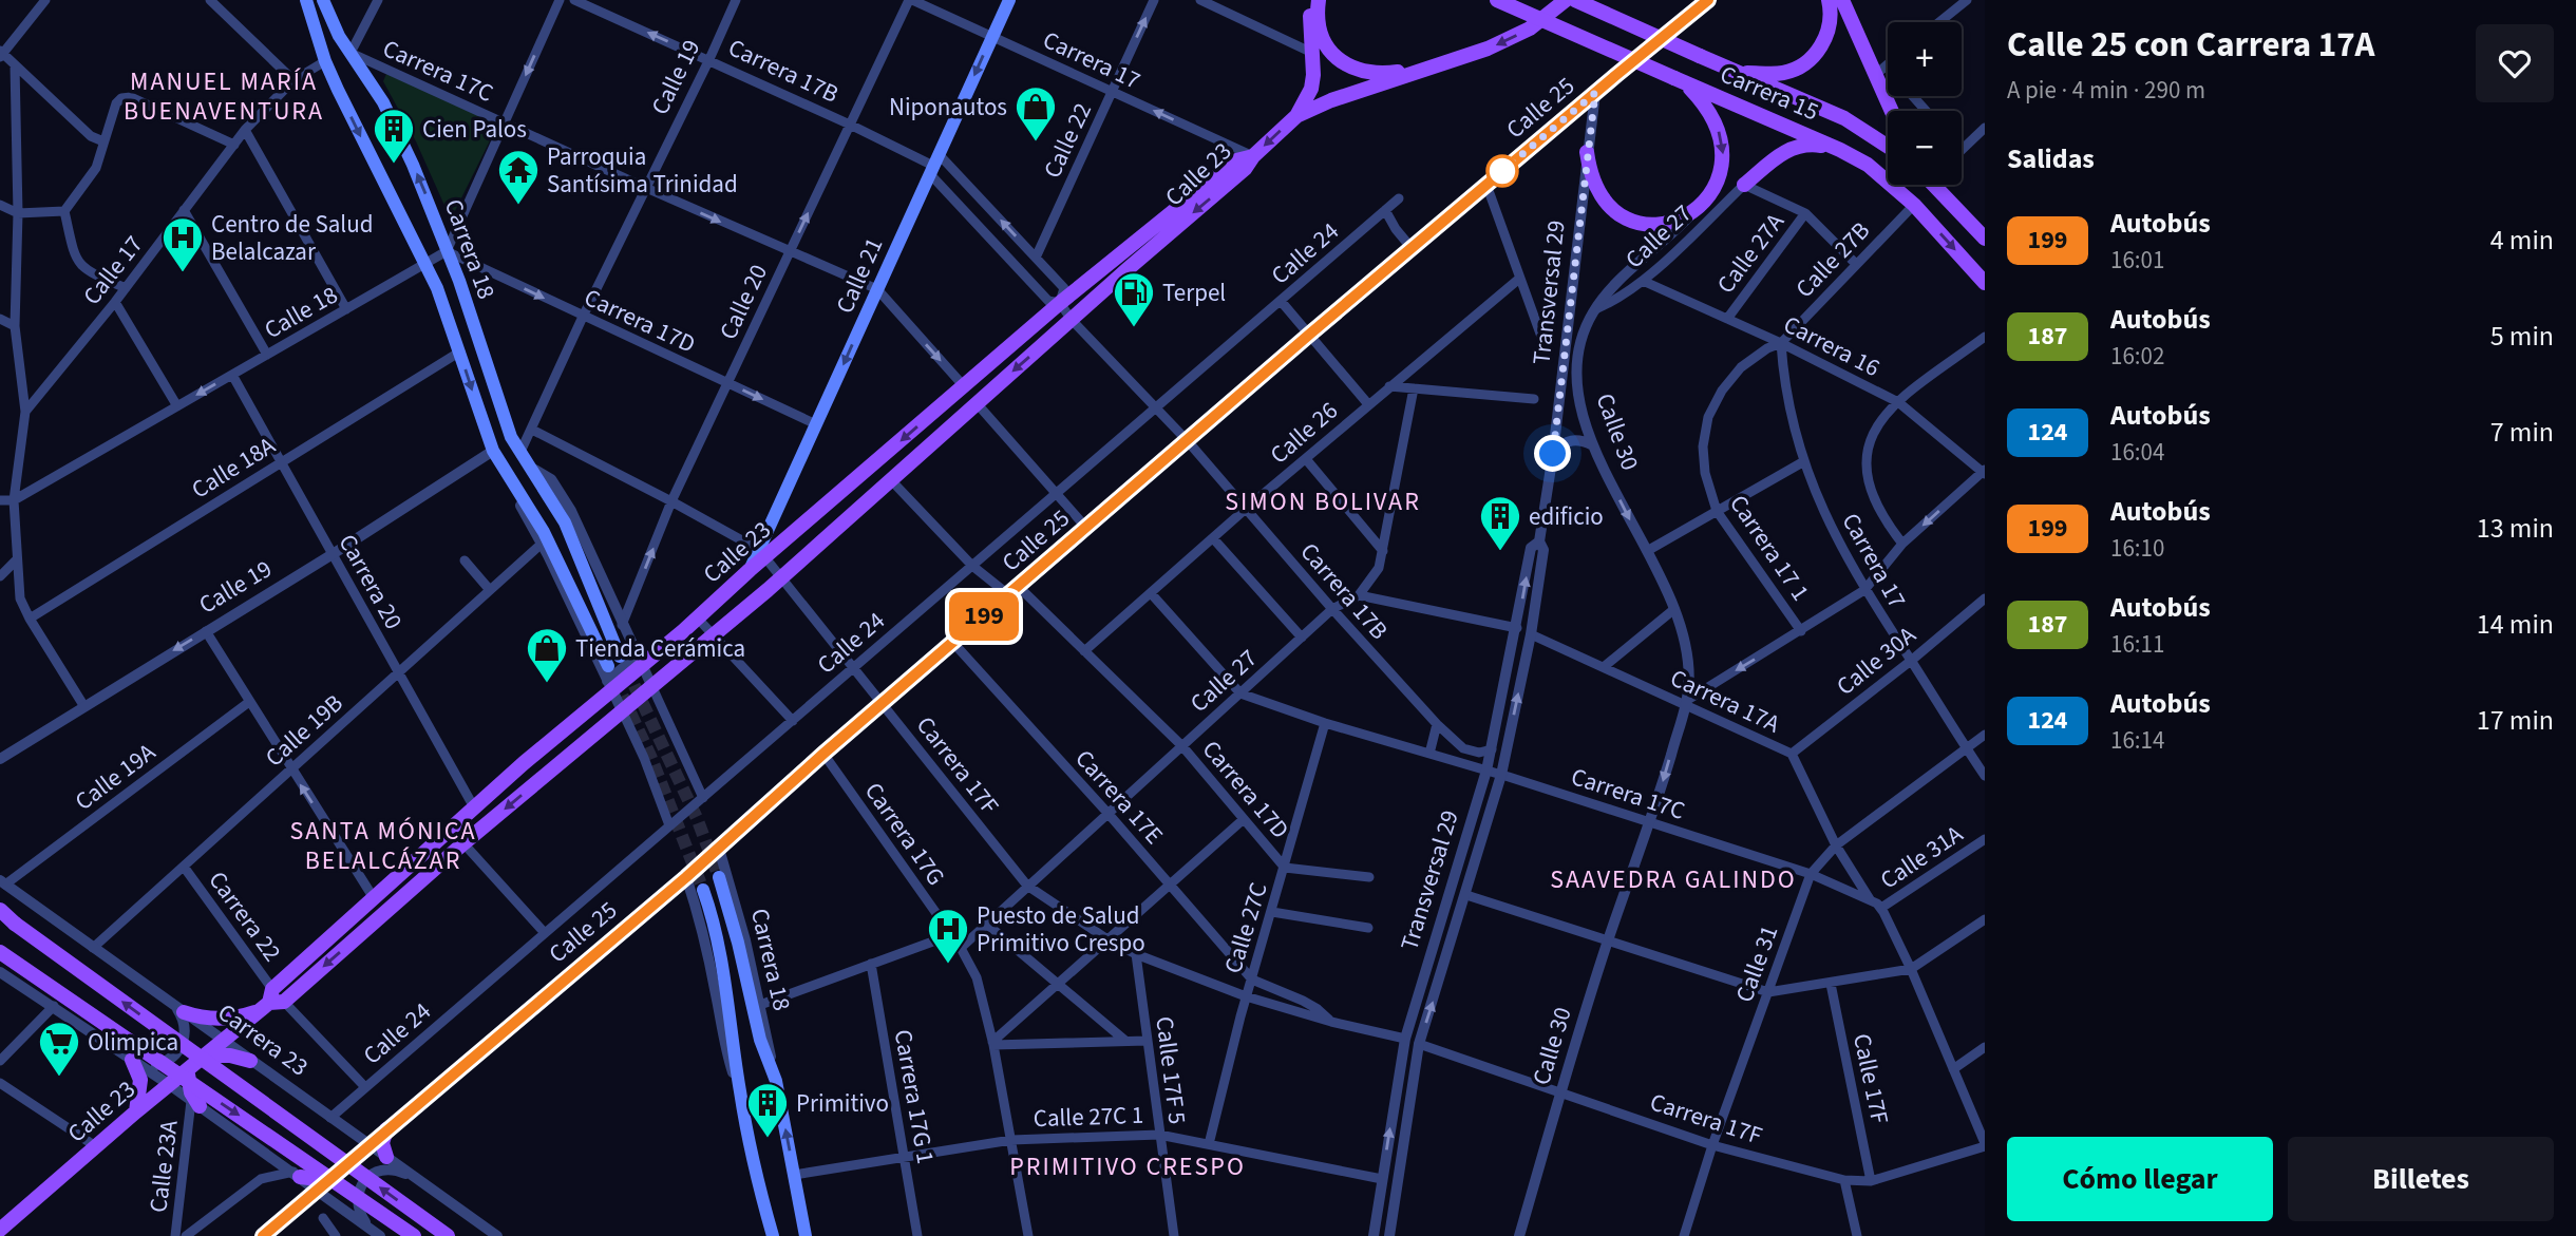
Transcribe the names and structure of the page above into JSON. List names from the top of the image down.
{
  "streets": {
    "main road": [
      "Carrera 15",
      "Calle 25",
      "Calle 23",
      "Carrera 18",
      "Calle 21"
    ],
    "street": [
      "Carrera 17",
      "Carrera 17C",
      "Carrera 17B",
      "Calle 19",
      "Calle 22",
      "Calle 27",
      "Calle 24",
      "Calle 27A",
      "Calle 27B",
      "Calle 17",
      "Transversal 29",
      "Calle 20",
      "Calle 18",
      "Carrera 17D",
      "Carrera 16",
      "Calle 30",
      "Calle 26",
      "Calle 18A",
      "Carrera 17 1",
      "Carrera 20",
      "Calle 30A",
      "Carrera 17A",
      "Calle 19B",
      "Carrera 17F",
      "Calle 19A",
      "Carrera 17E",
      "Carrera 17G",
      "Calle 31A",
      "Carrera 22",
      "Calle 27C",
      "Calle 31",
      "Carrera 23",
      "Calle 17F 5",
      "Calle 17F",
      "Carrera 17G 1",
      "Calle 27C 1",
      "Calle 23A"
    ]
  },
  "crossings": [
    ["Carrera 17", "Calle 22"],
    ["Carrera 17", "Calle 23"],
    ["Carrera 17", "Calle 27B"],
    ["Carrera 17", "Calle 21"],
    ["Carrera 17", "Calle 20"],
    ["Carrera 17", "Carrera 16"],
    ["Carrera 17", "Carrera 17 1"],
    ["Carrera 17", "Calle 30A"],
    ["Carrera 17", "Calle 31"],
    ["Carrera 17C", "Calle 19"],
    ["Carrera 17C", "Calle 23"],
    ["Carrera 17C", "Calle 27"],
    ["Carrera 17C", "Carrera 18"],
    ["Carrera 17C", "Calle 21"],
    ["Carrera 17C", "Transversal 29"],
    ["Carrera 17C", "Calle 20"],
    ["Carrera 17C", "Calle 30"],
    ["Carrera 17C", "Calle 26"],
    ["Carrera 17C", "Carrera 17A"],
    ["Carrera 17C", "Calle 31A"],
    ["Carrera 17C", "Calle 27C"],
    ["Carrera 17C", "Calle 31"],
    ["Carrera 17B", "Calle 19"],
    ["Carrera 17B", "Calle 25"],
    ["Carrera 17B", "Calle 22"],
    ["Carrera 17B", "Calle 23"],
    ["Carrera 17B", "Calle 27"],
    ["Carrera 17B", "Calle 24"],
    ["Carrera 17B", "Calle 21"],
    ["Carrera 17B", "Transversal 29"],
    ["Carrera 17B", "Calle 20"],
    ["Carrera 17B", "Calle 26"],
    ["Calle 19", "Carrera 18"],
    ["Calle 19", "Carrera 17D"],
    ["Calle 19", "Carrera 20"],
    ["Calle 19", "Carrera 17F"],
    ["Carrera 15", "Calle 27B"],
    ["Calle 25", "Carrera 18"],
    ["Calle 25", "Transversal 29"],
    ["Calle 25", "Carrera 17D"],
    ["Calle 25", "Carrera 17F"],
    ["Calle 25", "Carrera 17E"],
    ["Calle 25", "Carrera 17G"],
    ["Calle 25", "Carrera 23"],
    ["Calle 23", "Carrera 18"],
    ["Calle 23", "Calle 21"],
    ["Calle 23", "Carrera 17D"],
    ["Calle 23", "Carrera 20"],
    ["Calle 23", "Carrera 17F"],
    ["Calle 23", "Carrera 22"],
    ["Calle 23", "Carrera 23"],
    ["Calle 27", "Carrera 17D"],
    ["Calle 27", "Carrera 16"],
    ["Calle 27", "Calle 30"],
    ["Calle 27", "Carrera 17F"],
    ["Calle 27", "Carrera 17E"],
    ["Calle 27", "Carrera 17G"],
    ["Carrera 18", "Calle 24"],
    ["Carrera 18", "Calle 17"],
    ["Carrera 18", "Calle 20"],
    ["Carrera 18", "Calle 18"],
    ["Carrera 18", "Carrera 17D"],
    ["Carrera 18", "Calle 18A"],
    ["Carrera 18", "Calle 19B"],
    ["Carrera 18", "Calle 27C 1"],
    ["Calle 24", "Carrera 17D"],
    ["Calle 24", "Carrera 17F"],
    ["Calle 24", "Carrera 22"],
    ["Calle 24", "Carrera 23"],
    ["Calle 27A", "Carrera 16"],
    ["Calle 27B", "Carrera 16"],
    ["Calle 27B", "Carrera 17 1"],
    ["Calle 21", "Carrera 17D"],
    ["Calle 21", "Carrera 17F"],
    ["Transversal 29", "Carrera 17A"],
    ["Transversal 29", "Carrera 17F"],
    ["Transversal 29", "Calle 27C 1"],
    ["Calle 20", "Carrera 17D"],
    ["Calle 20", "Carrera 17F"],
    ["Calle 18", "Carrera 17D"],
    ["Calle 18", "Carrera 20"],
    ["Carrera 17D", "Calle 26"],
    ["Carrera 17D", "Calle 27C"],
    ["Carrera 16", "Carrera 17 1"],
    ["Calle 30", "Carrera 17A"],
    ["Calle 30", "Carrera 17F"],
    ["Calle 18A", "Carrera 20"],
    ["Carrera 20", "Calle 19B"],
    ["Calle 30A", "Carrera 17A"],
    ["Carrera 17A", "Calle 31"],
    ["Calle 19B", "Carrera 22"],
    ["Calle 19B", "Carrera 23"],
    ["Carrera 17F", "Calle 27C"],
    ["Carrera 17F", "Calle 31"],
    ["Carrera 17F", "Calle 17F 5"],
    ["Carrera 17F", "Calle 17F"],
    ["Calle 19A", "Carrera 23"],
    ["Carrera 17E", "Calle 27C"],
    ["Carrera 17G", "Calle 27C 1"],
    ["Calle 27C", "Calle 27C 1"],
    ["Calle 17F 5", "Calle 27C 1"],
    ["Carrera 17G 1", "Calle 27C 1"]
  ],
  "one_way": ["Calle 22", "Calle 21", "Calle 20"],
  "districts": [
    "MANUEL MARÍA BUENAVENTURA",
    "SIMON BOLIVAR",
    "SANTA MÓNICA BELALCÁZAR",
    "SAAVEDRA GALINDO",
    "PRIMITIVO CRESPO"
  ],
  "places": {
    "shop": ["Niponautos", "Tienda Cerámica"],
    "building": ["Cien Palos", "edificio", "Primitivo"],
    "temple": ["Parroquia Santísima Trinidad"],
    "hospital": ["Centro de Salud Belalcazar", "Puesto de Salud Primitivo Crespo"],
    "fuel station": ["Terpel"],
    "supermarket": ["Olimpica"]
  },
  "lines": ["bus line 199"],
  "page": {
    "on_map": "199",
    "heading": [
      ["Calle 25 con Carrera 17A", "A pie · 4 min · 290 m"],
      "Salidas"
    ],
    "map_buttons": ["+", "−"],
    "list": [
      {
        "mark": "199",
        "name": "Autobús",
        "note": "16:01",
        "value": "4 min"
      },
      {
        "mark": "187",
        "name": "Autobús",
        "note": "16:02",
        "value": "5 min"
      },
      {
        "mark": "124",
        "name": "Autobús",
        "note": "16:04",
        "value": "7 min"
      },
      {
        "mark": "199",
        "name": "Autobús",
        "note": "16:10",
        "value": "13 min"
      },
      {
        "mark": "187",
        "name": "Autobús",
        "note": "16:11",
        "value": "14 min"
      },
      {
        "mark": "124",
        "name": "Autobús",
        "note": "16:14",
        "value": "17 min"
      }
    ],
    "buttons": ["Cómo llegar", "Billetes"]
  }
}
